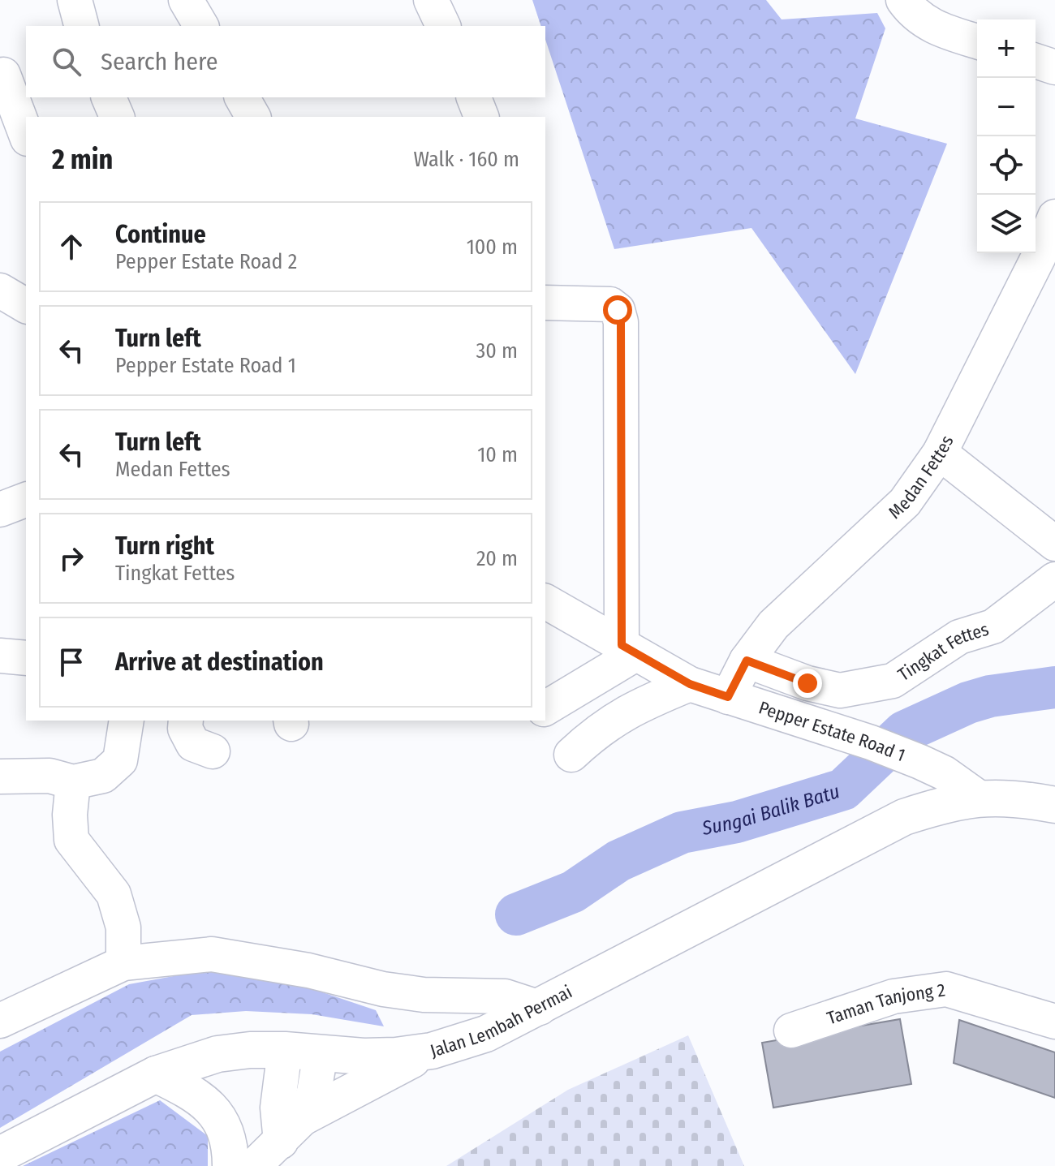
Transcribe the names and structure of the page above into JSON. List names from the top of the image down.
{
  "streets": {
    "main road": ["Jalan Lembah Permai"],
    "street": [
      "Medan Fettes",
      "Tingkat Fettes",
      "Pepper Estate Road 1",
      "Taman Tanjong 2"
    ]
  },
  "crossings": [
    ["Medan Fettes", "Tingkat Fettes"],
    ["Medan Fettes", "Pepper Estate Road 1"],
    ["Pepper Estate Road 1", "Jalan Lembah Permai"]
  ],
  "water": ["Sungai Balik Batu"],
  "page": {
    "map_buttons": ["+", "−"],
    "search": "Search here",
    "heading": ["2 min", "Walk · 160 m"],
    "list": [
      ["Continue", "Pepper Estate Road 2", "100 m"],
      ["Turn left", "Pepper Estate Road 1", "30 m"],
      ["Turn left", "Medan Fettes", "10 m"],
      ["Turn right", "Tingkat Fettes", "20 m"],
      "Arrive at destination"
    ]
  }
}
